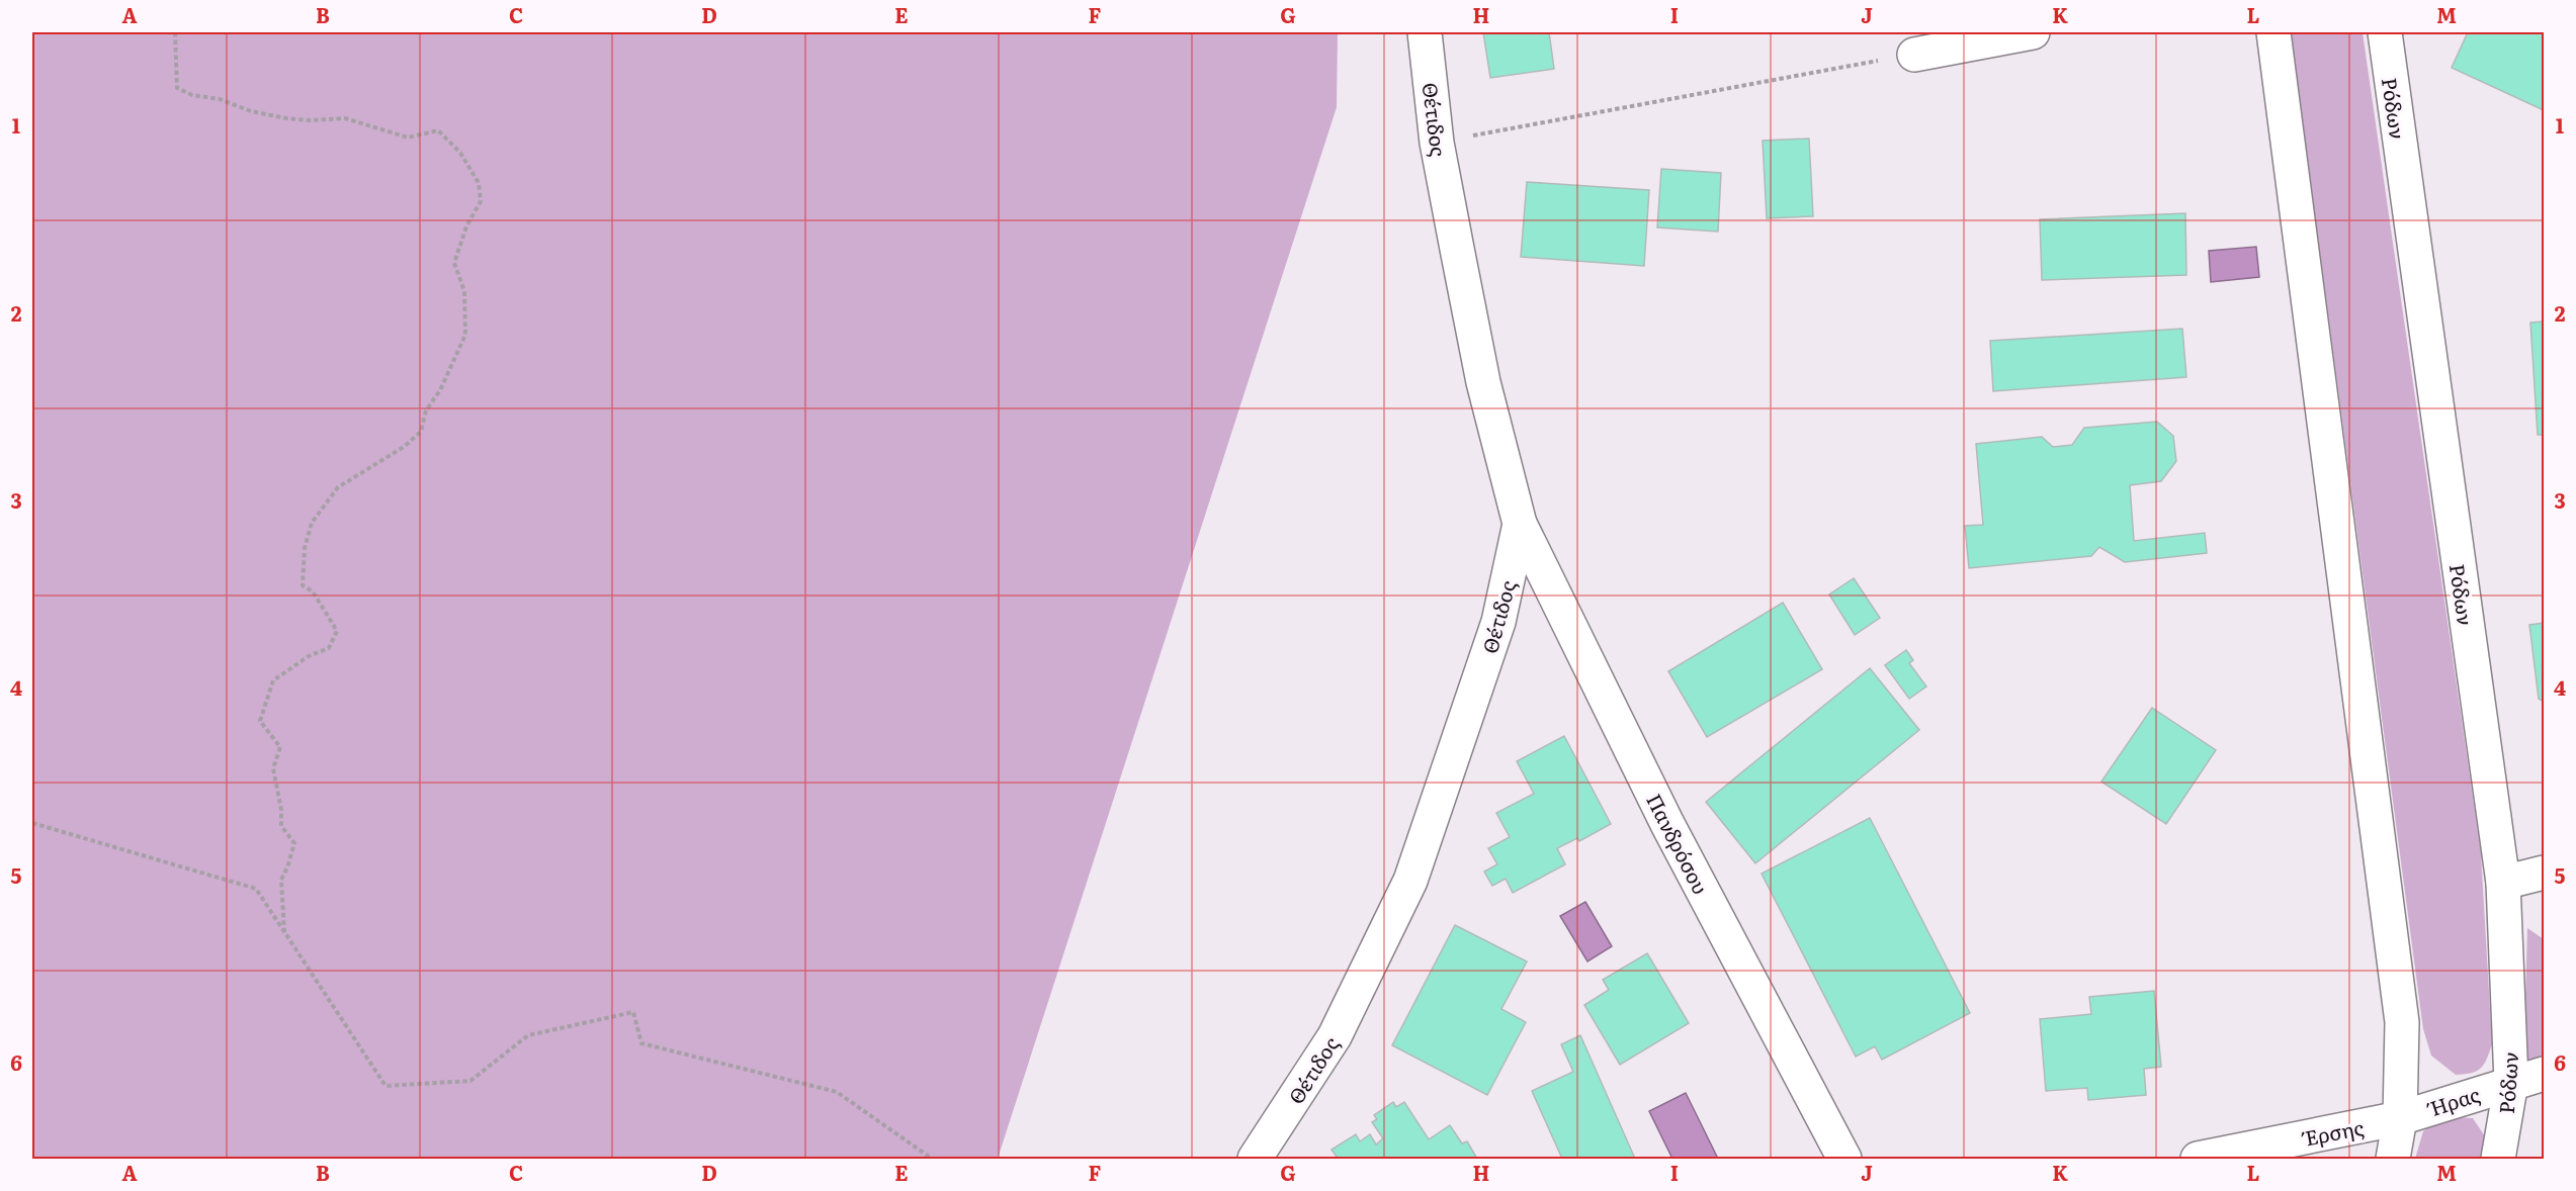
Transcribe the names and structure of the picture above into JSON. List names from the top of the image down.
{
  "streets": {
    "street": [
      "Ρόδων",
      "Θέτιδος",
      "Πανδρόσου",
      "Ήρας",
      "Έρσης"
    ]
  },
  "crossings": [
    ["Ρόδων", "Ήρας"],
    ["Θέτιδος", "Πανδρόσου"],
    ["Ήρας", "Έρσης"]
  ],
  "grid": {
    "columns": [
      "A",
      "B",
      "C",
      "D",
      "E",
      "F",
      "G",
      "H",
      "I",
      "J",
      "K",
      "L",
      "M"
    ],
    "rows": [
      "1",
      "2",
      "3",
      "4",
      "5",
      "6"
    ]
  }
}
